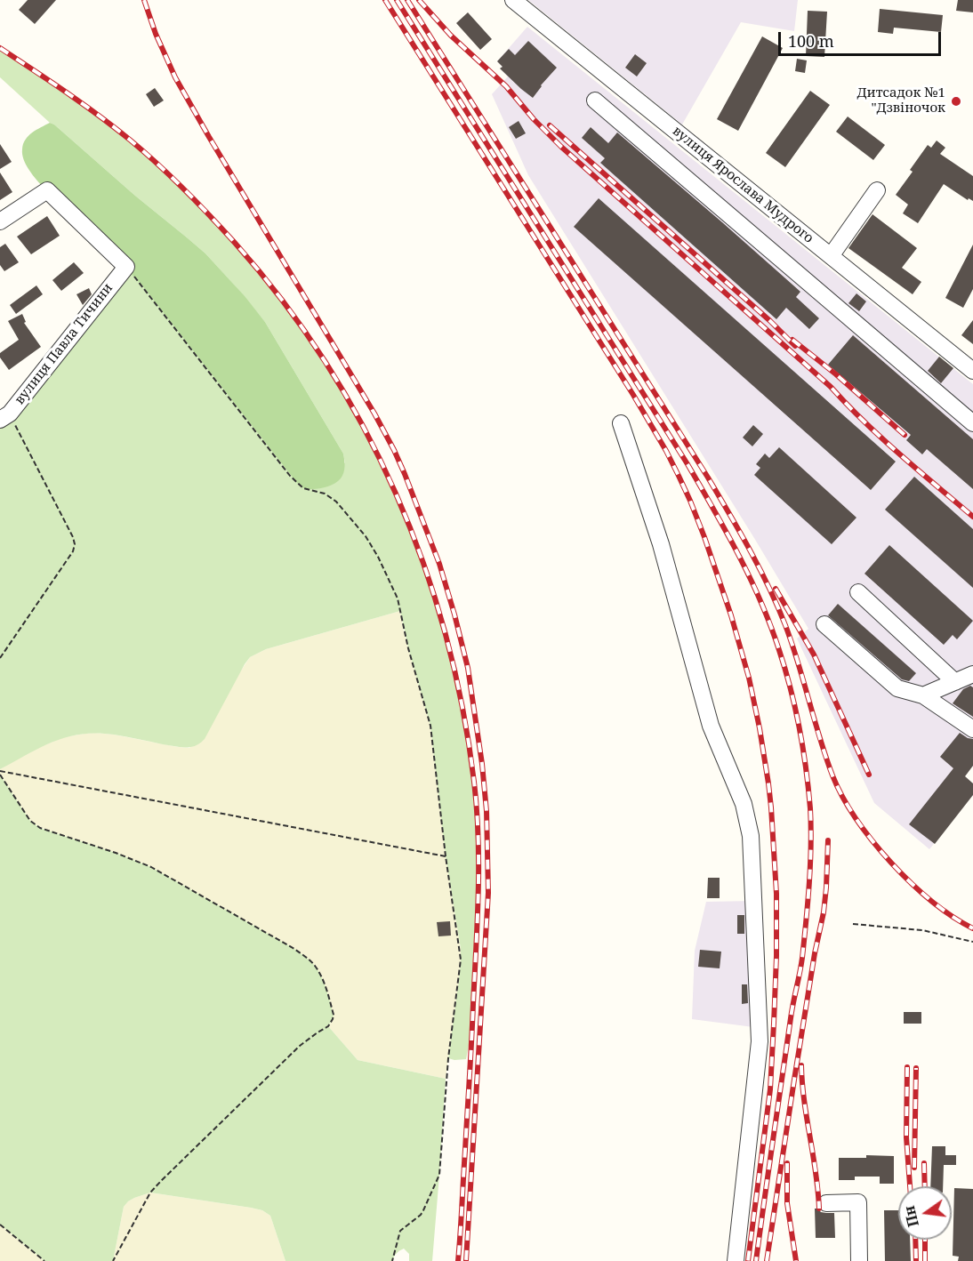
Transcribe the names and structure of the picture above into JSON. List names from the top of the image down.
{
  "streets": {
    "street": ["вулиця Ярослава Мудрого", "вулиця Павла Тичини"]
  },
  "places": ["Дитсадок №1 \"Дзвіночок"],
  "scale_bar": "100 m",
  "north": "left"
}
